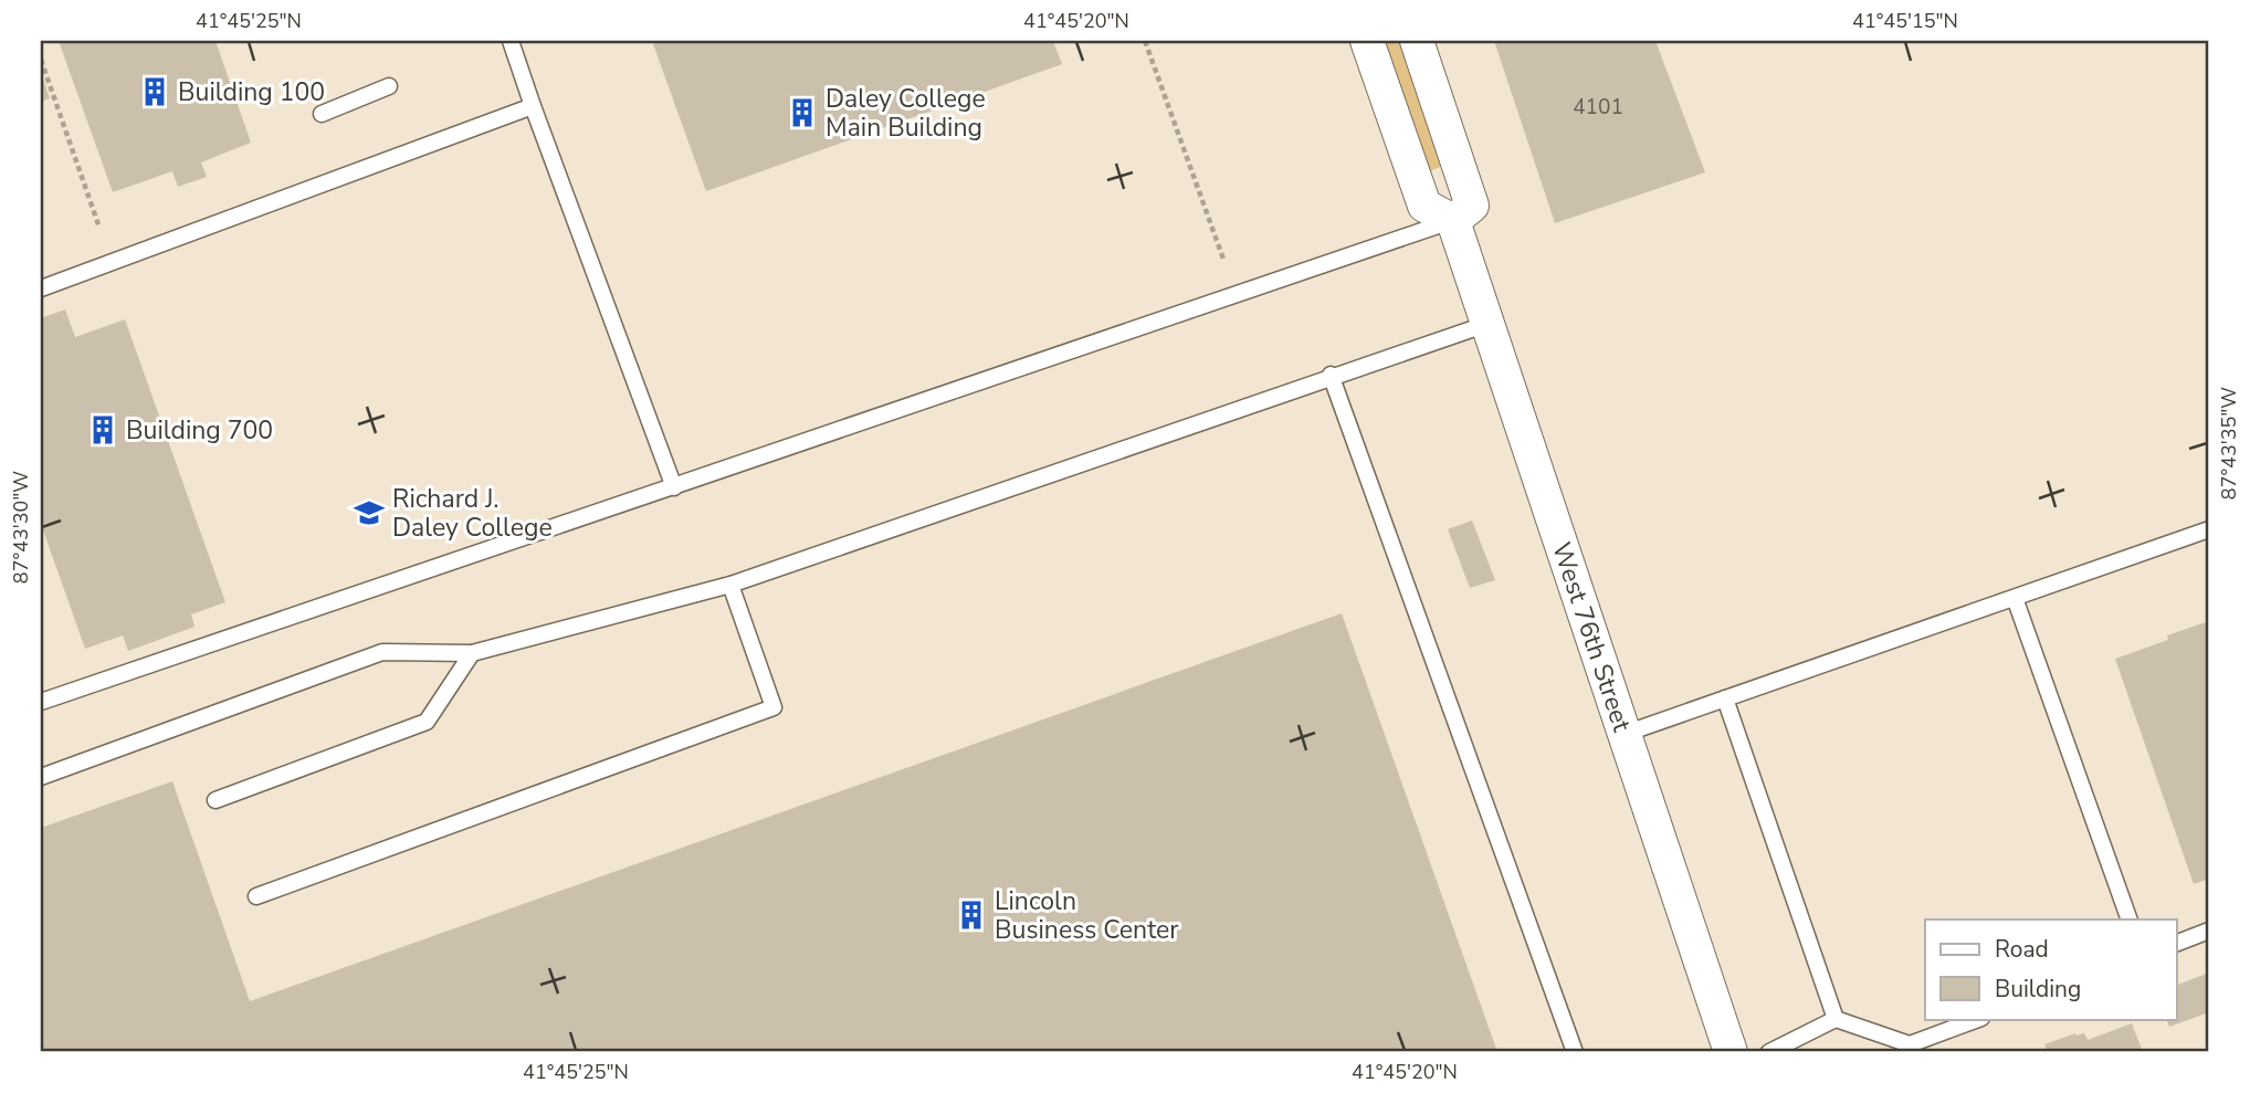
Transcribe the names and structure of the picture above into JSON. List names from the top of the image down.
{
  "streets": {
    "street": ["West 76th Street"]
  },
  "places": {
    "building": [
      "Building 100",
      "Daley College Main Building",
      "Building 700",
      "Lincoln Business Center"
    ],
    "school or university": ["Richard J. Daley College"]
  },
  "house_numbers": ["4101"],
  "legend": ["Road", "Building"],
  "coordinates": [
    "41°45'25\"N",
    "41°45'20\"N",
    "41°45'15\"N",
    "87°43'35\"W",
    "87°43'30\"W"
  ]
}
